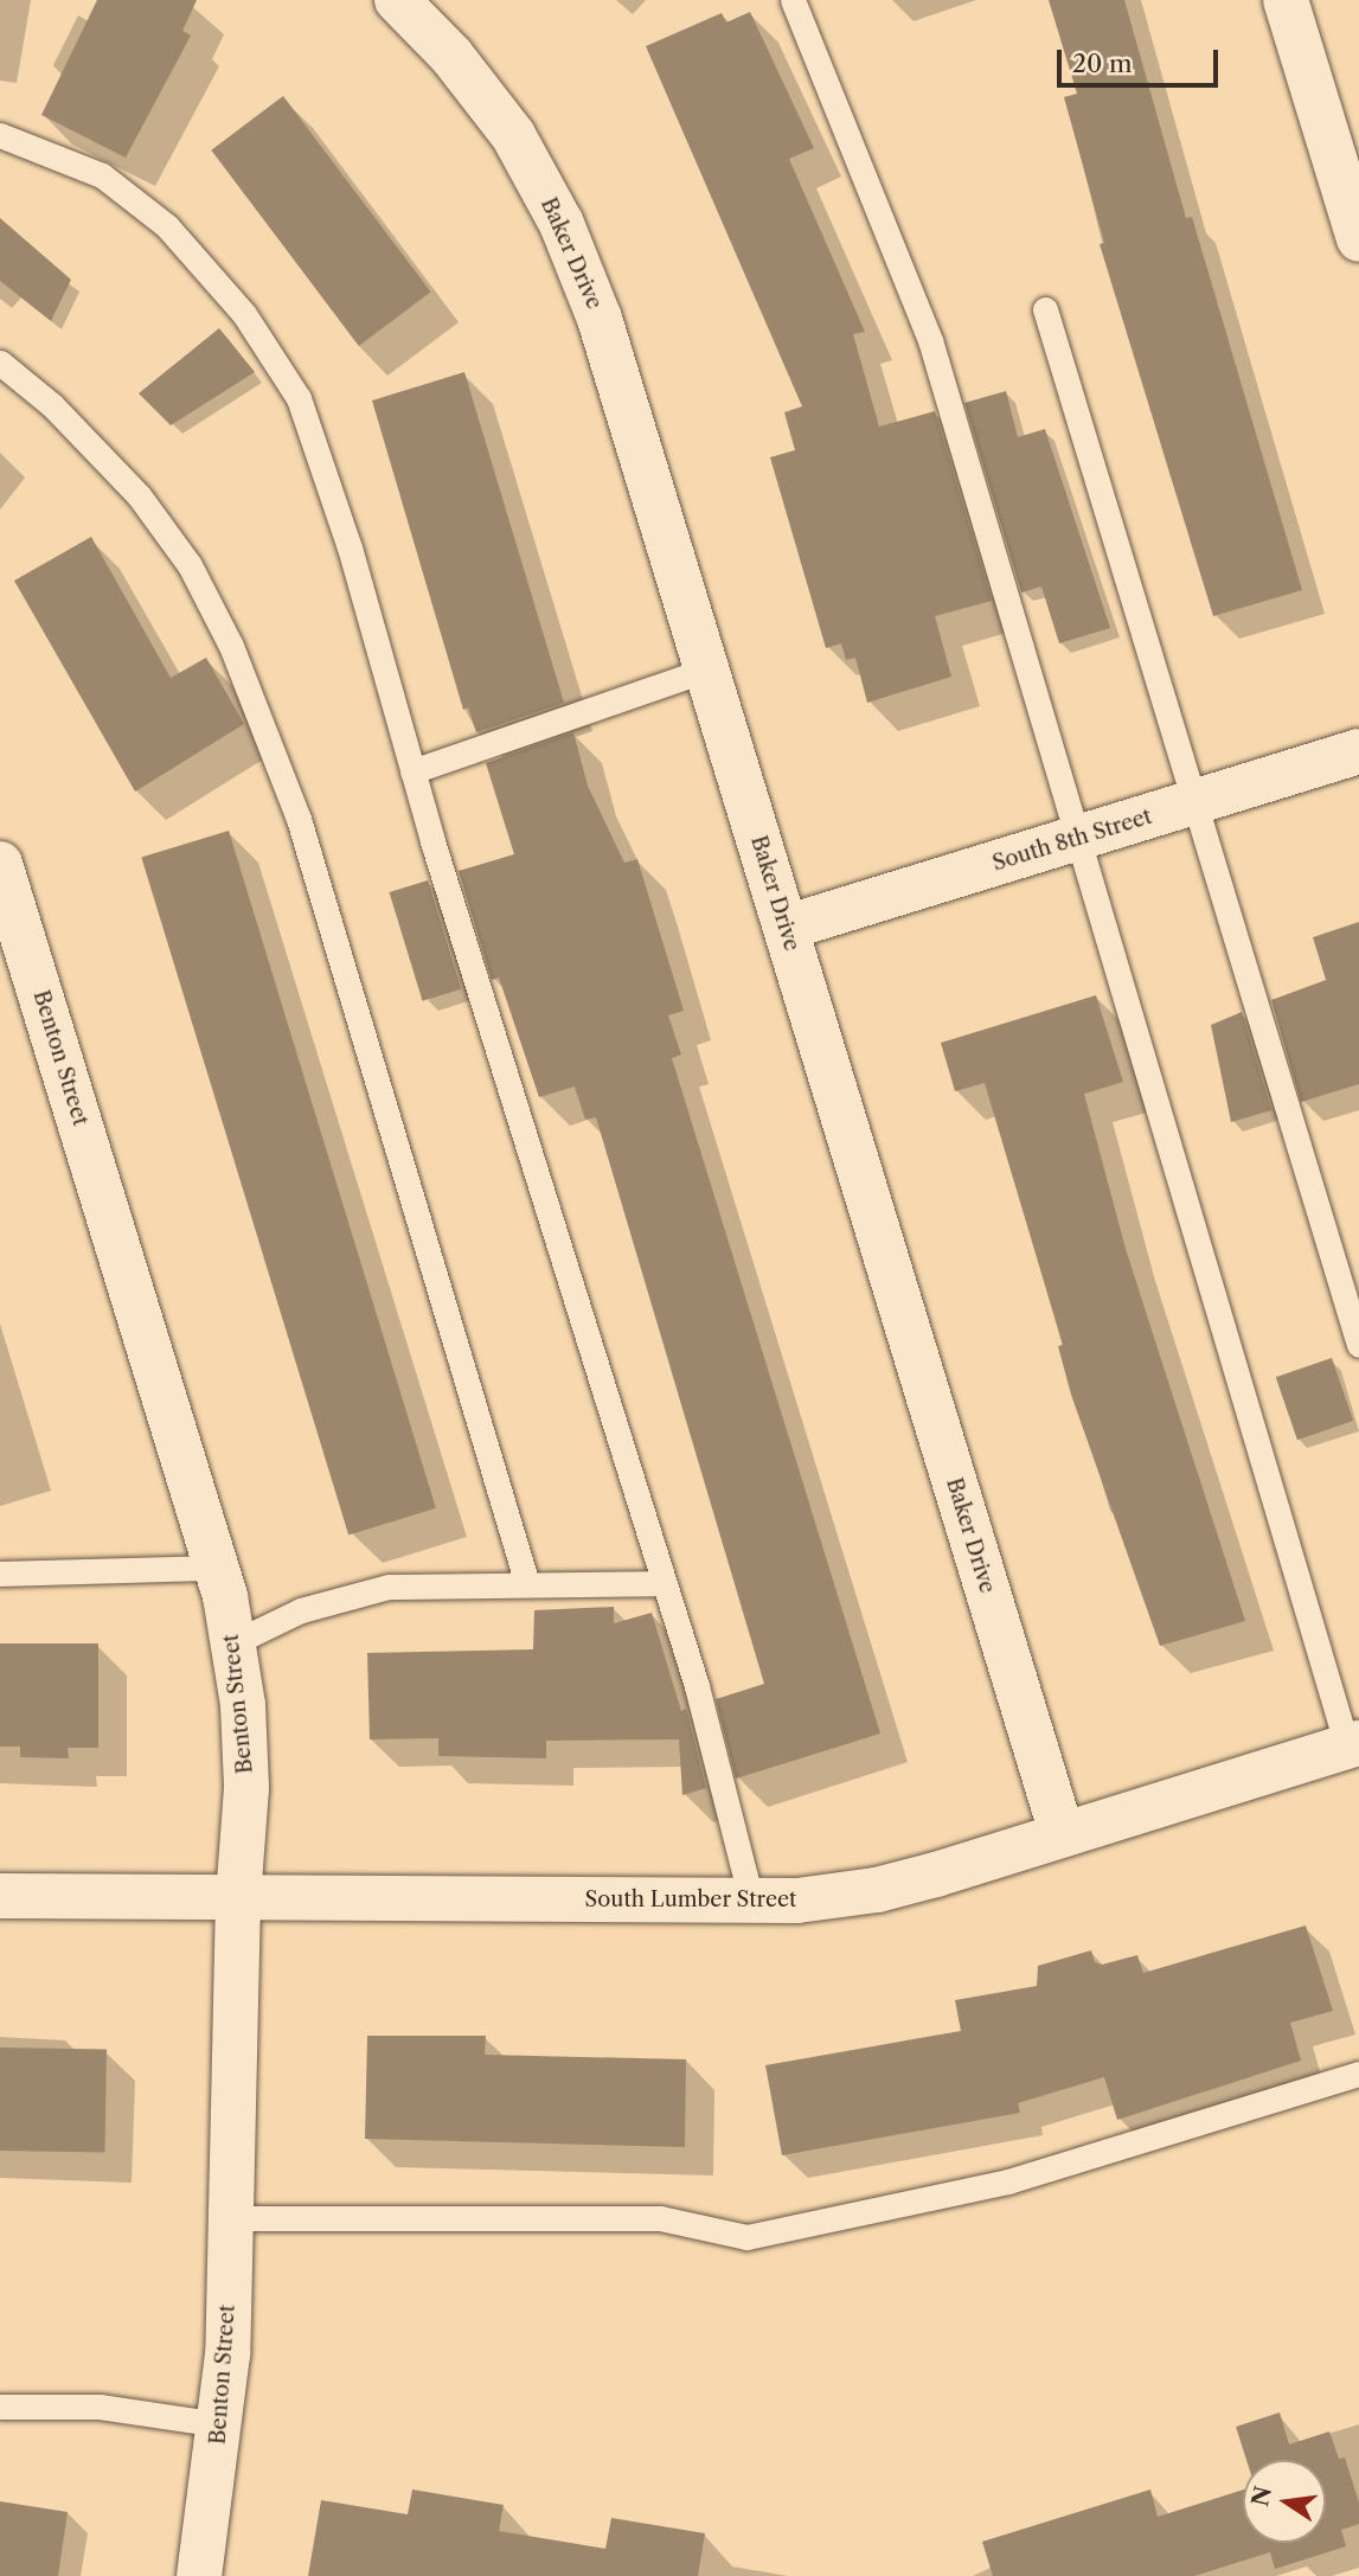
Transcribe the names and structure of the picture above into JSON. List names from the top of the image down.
{
  "streets": {
    "street": [
      "Baker Drive",
      "South 8th Street",
      "Benton Street",
      "South Lumber Street"
    ]
  },
  "crossings": [
    ["Baker Drive", "South 8th Street"],
    ["Baker Drive", "South Lumber Street"],
    ["Benton Street", "South Lumber Street"]
  ],
  "scale_bar": "20 m",
  "north": "left"
}
